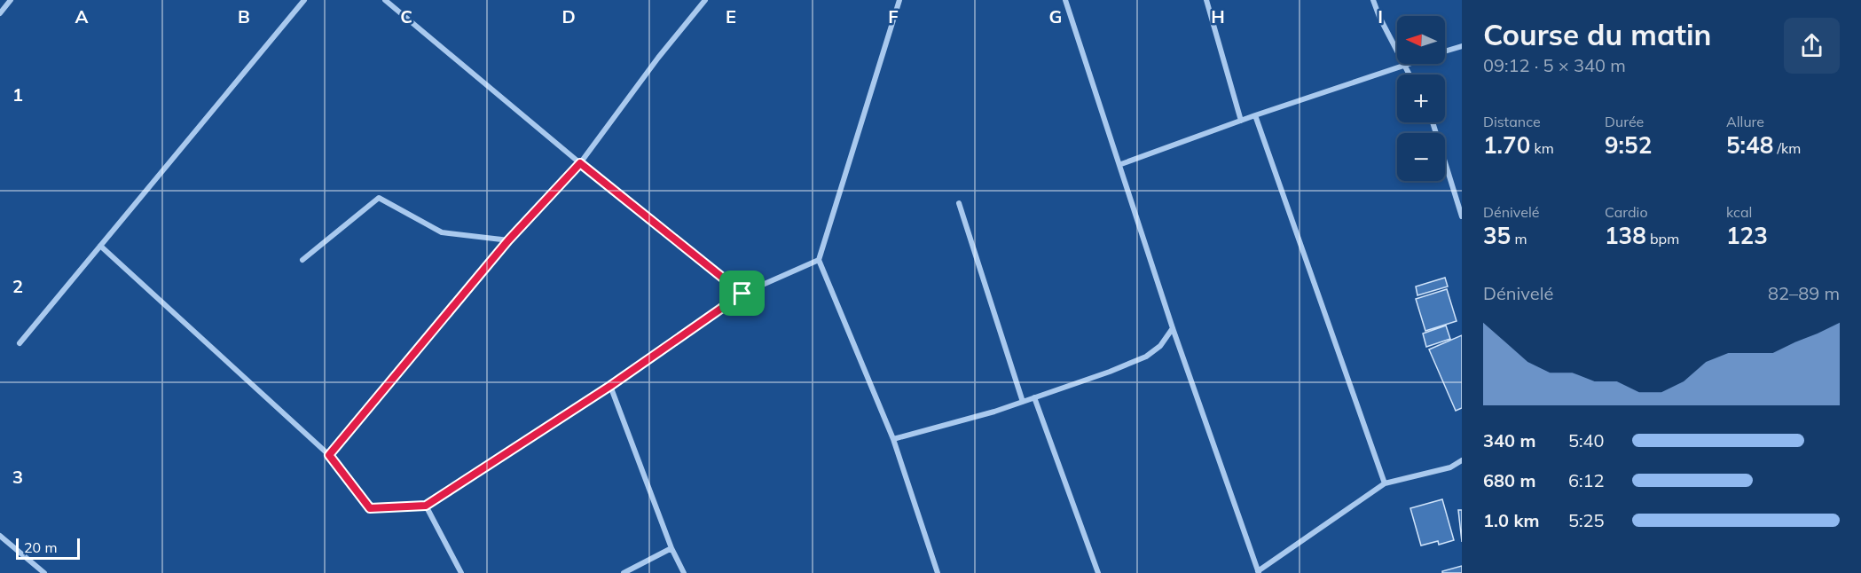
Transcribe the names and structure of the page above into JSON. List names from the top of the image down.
{
  "scale_bar": "20 m",
  "north": "left",
  "page": {
    "heading": ["Course du matin", "09:12 · 5 × 340 m"],
    "map_buttons": ["+", "−"],
    "stats": [
      ["Distance", "1.70 km"],
      ["Durée", "9:52"],
      ["Allure", "5:48 /km"],
      ["Dénivelé", "35 m"],
      ["Cardio", "138 bpm"],
      ["kcal", "123"]
    ],
    "chart": ["Dénivelé", "82–89 m"],
    "list": [
      {
        "name": "340 m",
        "note": "5:40"
      },
      {
        "name": "680 m",
        "note": "6:12"
      },
      {
        "name": "1.0 km",
        "note": "5:25"
      }
    ],
    "scale": "20 m"
  },
  "grid": {
    "columns": [
      "A",
      "B",
      "C",
      "D",
      "E",
      "F",
      "G",
      "H",
      "I"
    ],
    "rows": ["1", "2", "3"]
  }
}
